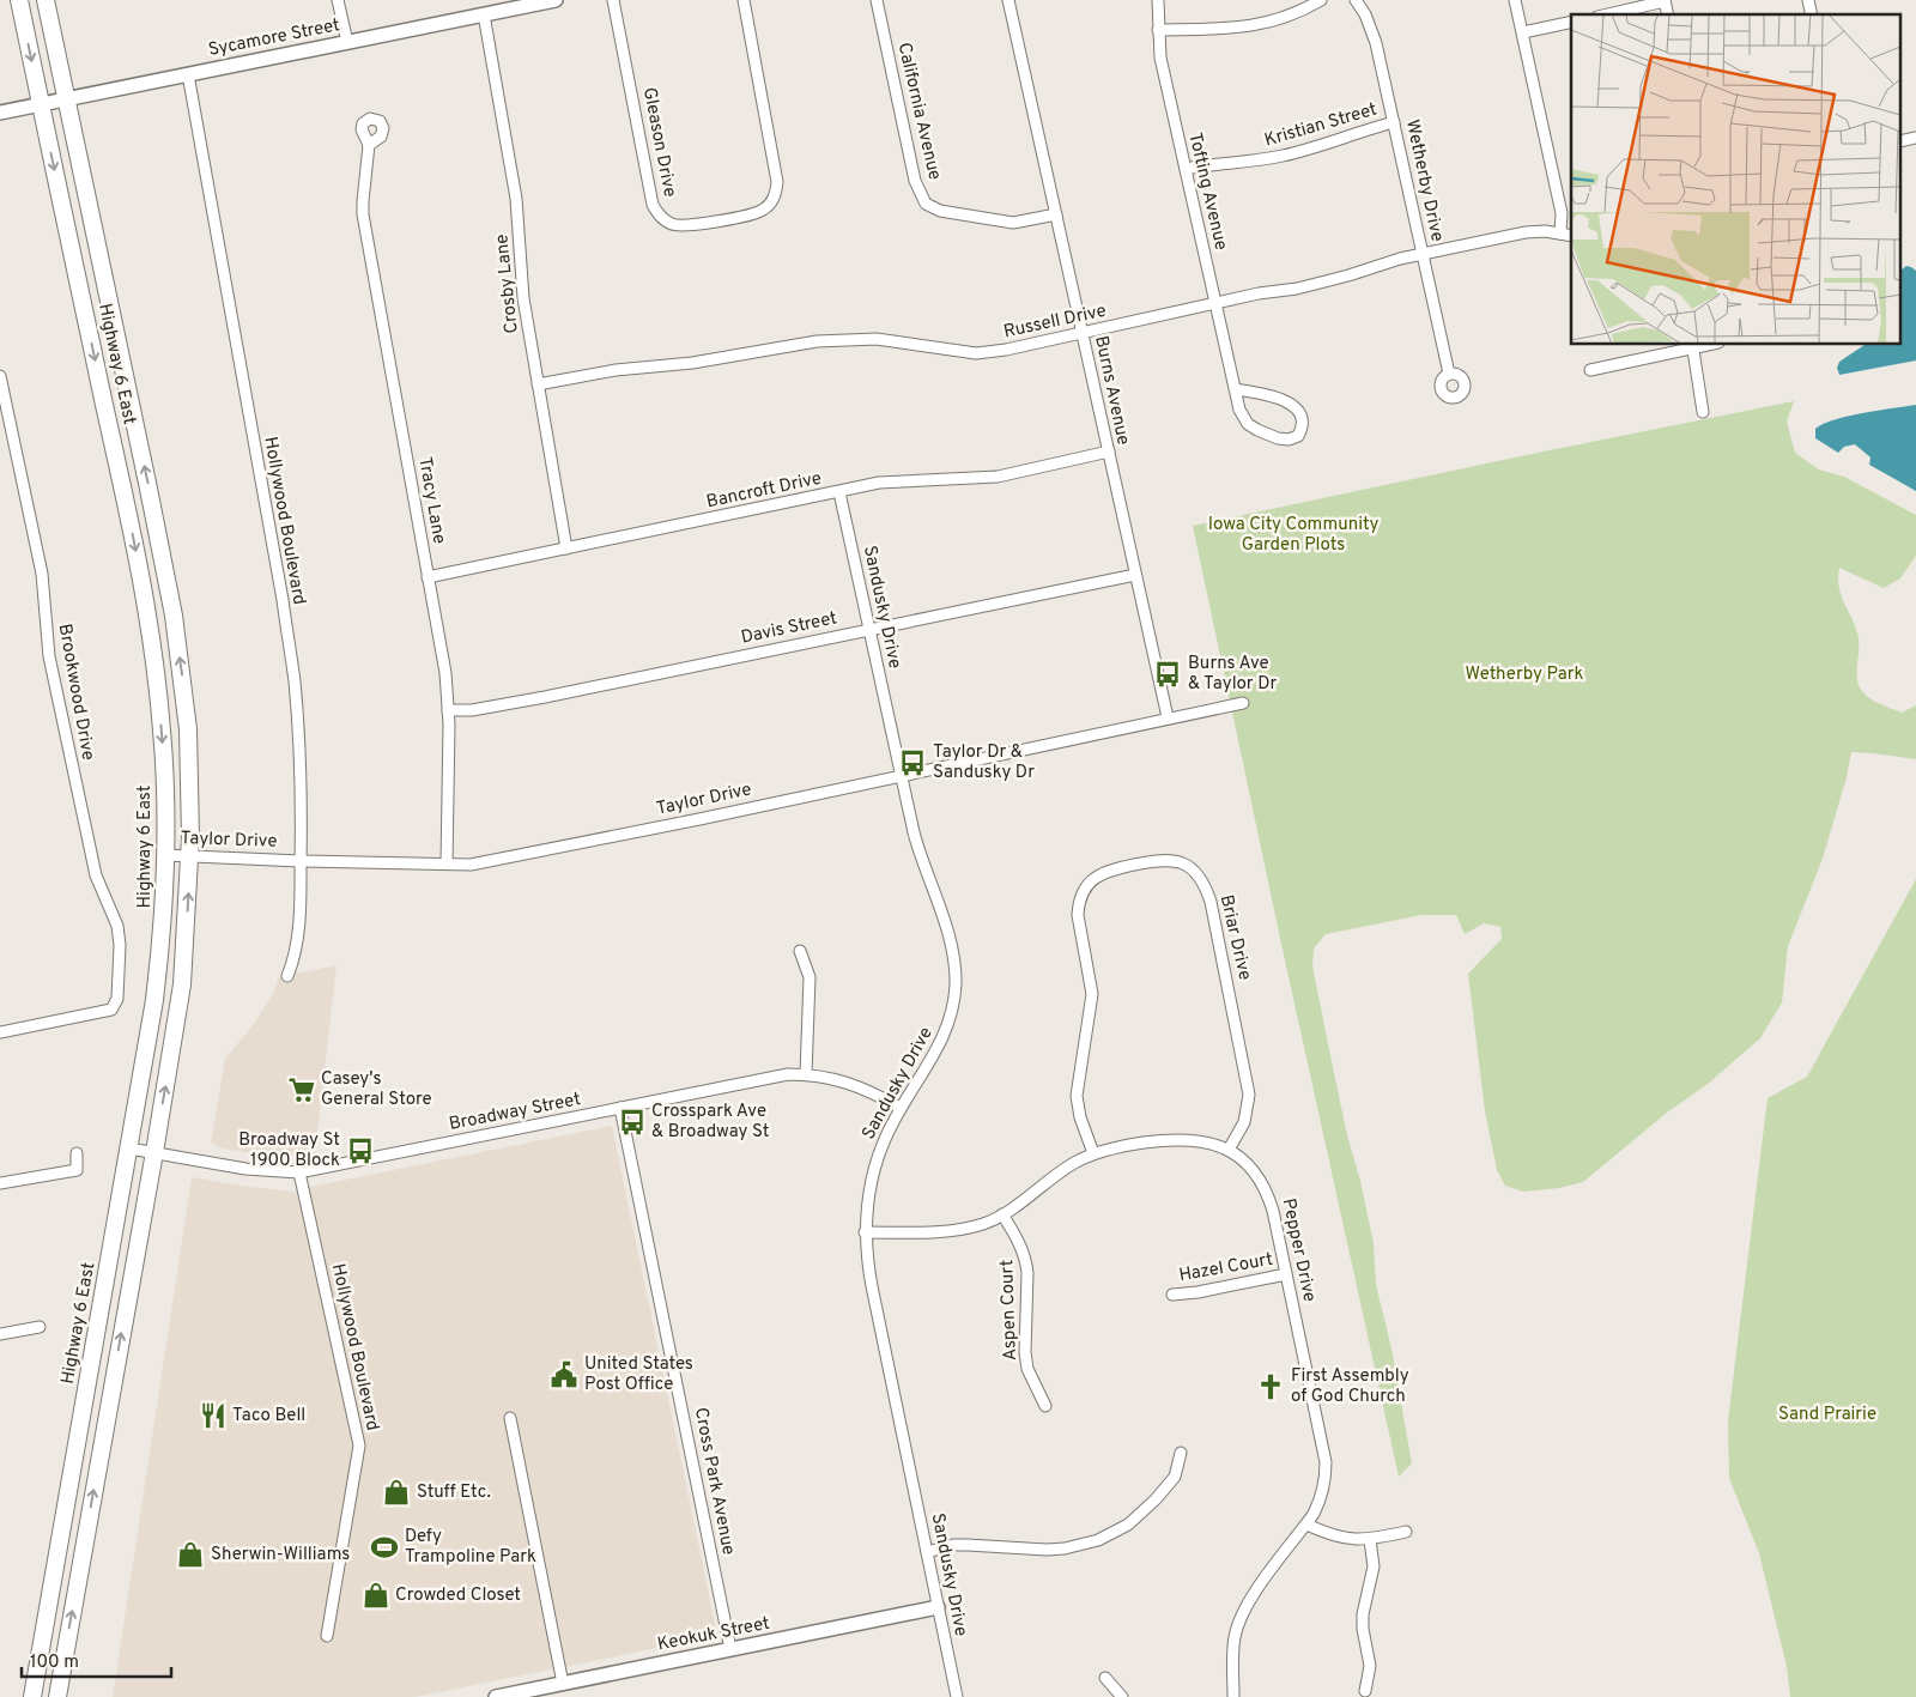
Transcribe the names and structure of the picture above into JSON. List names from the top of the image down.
{
  "streets": {
    "main road": ["Highway 6 East"],
    "street": [
      "Sycamore Street",
      "California Avenue",
      "Kristian Street",
      "Gleason Drive",
      "Wetherby Drive",
      "Tofting Avenue",
      "Crosby Lane",
      "Russell Drive",
      "Burns Avenue",
      "Bancroft Drive",
      "Tracy Lane",
      "Hollywood Boulevard",
      "Sandusky Drive",
      "Davis Street",
      "Brookwood Drive",
      "Taylor Drive",
      "Briar Drive",
      "Broadway Street",
      "Pepper Drive",
      "Hazel Court",
      "Aspen Court",
      "Cross Park Avenue",
      "Keokuk Street"
    ]
  },
  "crossings": [
    ["Sycamore Street", "Crosby Lane"],
    ["Sycamore Street", "Highway 6 East"],
    ["Sycamore Street", "Hollywood Boulevard"],
    ["California Avenue", "Burns Avenue"],
    ["Kristian Street", "Wetherby Drive"],
    ["Kristian Street", "Tofting Avenue"],
    ["Wetherby Drive", "Russell Drive"],
    ["Tofting Avenue", "Russell Drive"],
    ["Crosby Lane", "Russell Drive"],
    ["Crosby Lane", "Bancroft Drive"],
    ["Russell Drive", "Burns Avenue"],
    ["Highway 6 East", "Taylor Drive"],
    ["Highway 6 East", "Broadway Street"],
    ["Burns Avenue", "Bancroft Drive"],
    ["Burns Avenue", "Davis Street"],
    ["Burns Avenue", "Taylor Drive"],
    ["Bancroft Drive", "Tracy Lane"],
    ["Bancroft Drive", "Sandusky Drive"],
    ["Tracy Lane", "Davis Street"],
    ["Tracy Lane", "Taylor Drive"],
    ["Hollywood Boulevard", "Taylor Drive"],
    ["Hollywood Boulevard", "Broadway Street"],
    ["Sandusky Drive", "Davis Street"],
    ["Sandusky Drive", "Taylor Drive"],
    ["Sandusky Drive", "Broadway Street"],
    ["Sandusky Drive", "Pepper Drive"],
    ["Sandusky Drive", "Keokuk Street"],
    ["Briar Drive", "Pepper Drive"],
    ["Broadway Street", "Cross Park Avenue"],
    ["Pepper Drive", "Hazel Court"],
    ["Pepper Drive", "Aspen Court"],
    ["Cross Park Avenue", "Keokuk Street"]
  ],
  "parks": ["Iowa City Community Garden Plots", "Wetherby Park", "Sand Prairie"],
  "places": {
    "bus stop": [
      "Burns Ave & Taylor Dr",
      "Taylor Dr & Sandusky Dr",
      "Crosspark Ave & Broadway St",
      "Broadway St 1900 Block"
    ],
    "supermarket": ["Casey's General Store"],
    "public building": ["United States Post Office"],
    "church": ["First Assembly of God Church"],
    "restaurant": ["Taco Bell"],
    "shop": ["Stuff Etc.", "Sherwin-Williams", "Crowded Closet"],
    "sports": ["Defy Trampoline Park"]
  },
  "scale_bar": "100 m"
}
